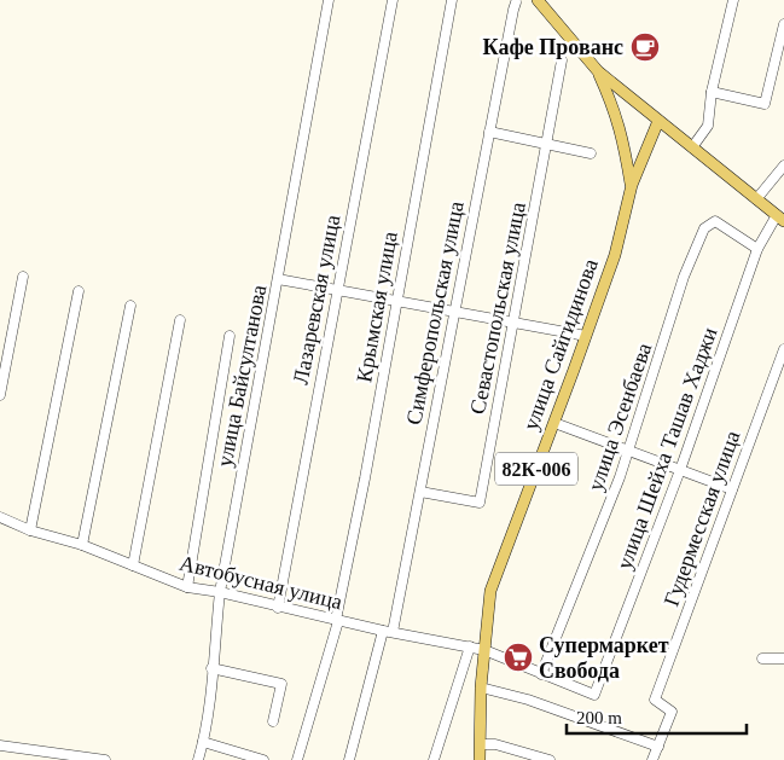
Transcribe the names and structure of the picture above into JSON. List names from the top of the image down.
{
  "streets": {
    "main road": ["улица Сайгидинова", "82К-006"],
    "street": [
      "Лазаревская улица",
      "Крымская улица",
      "Севастопольская улица",
      "Симферопольская улица",
      "улица Байсултанова",
      "улица Эсенбаева",
      "улица Шейха Ташав Хаджи",
      "Гудермесская улица",
      "Автобусная улица"
    ]
  },
  "crossings": [
    ["Лазаревская улица", "Автобусная улица"],
    ["Крымская улица", "Автобусная улица"],
    ["Севастопольская улица", "Симферопольская улица"],
    ["Симферопольская улица", "Автобусная улица"],
    ["улица Сайгидинова", "82К-006"],
    ["улица Сайгидинова", "Автобусная улица"],
    ["улица Байсултанова", "Автобусная улица"],
    ["улица Эсенбаева", "улица Шейха Ташав Хаджи"],
    ["улица Эсенбаева", "Автобусная улица"],
    ["улица Шейха Ташав Хаджи", "Автобусная улица"]
  ],
  "places": {
    "cafe": ["Кафе Прованс"],
    "supermarket": ["Супермаркет Свобода"]
  },
  "scale_bar": "200 m"
}
